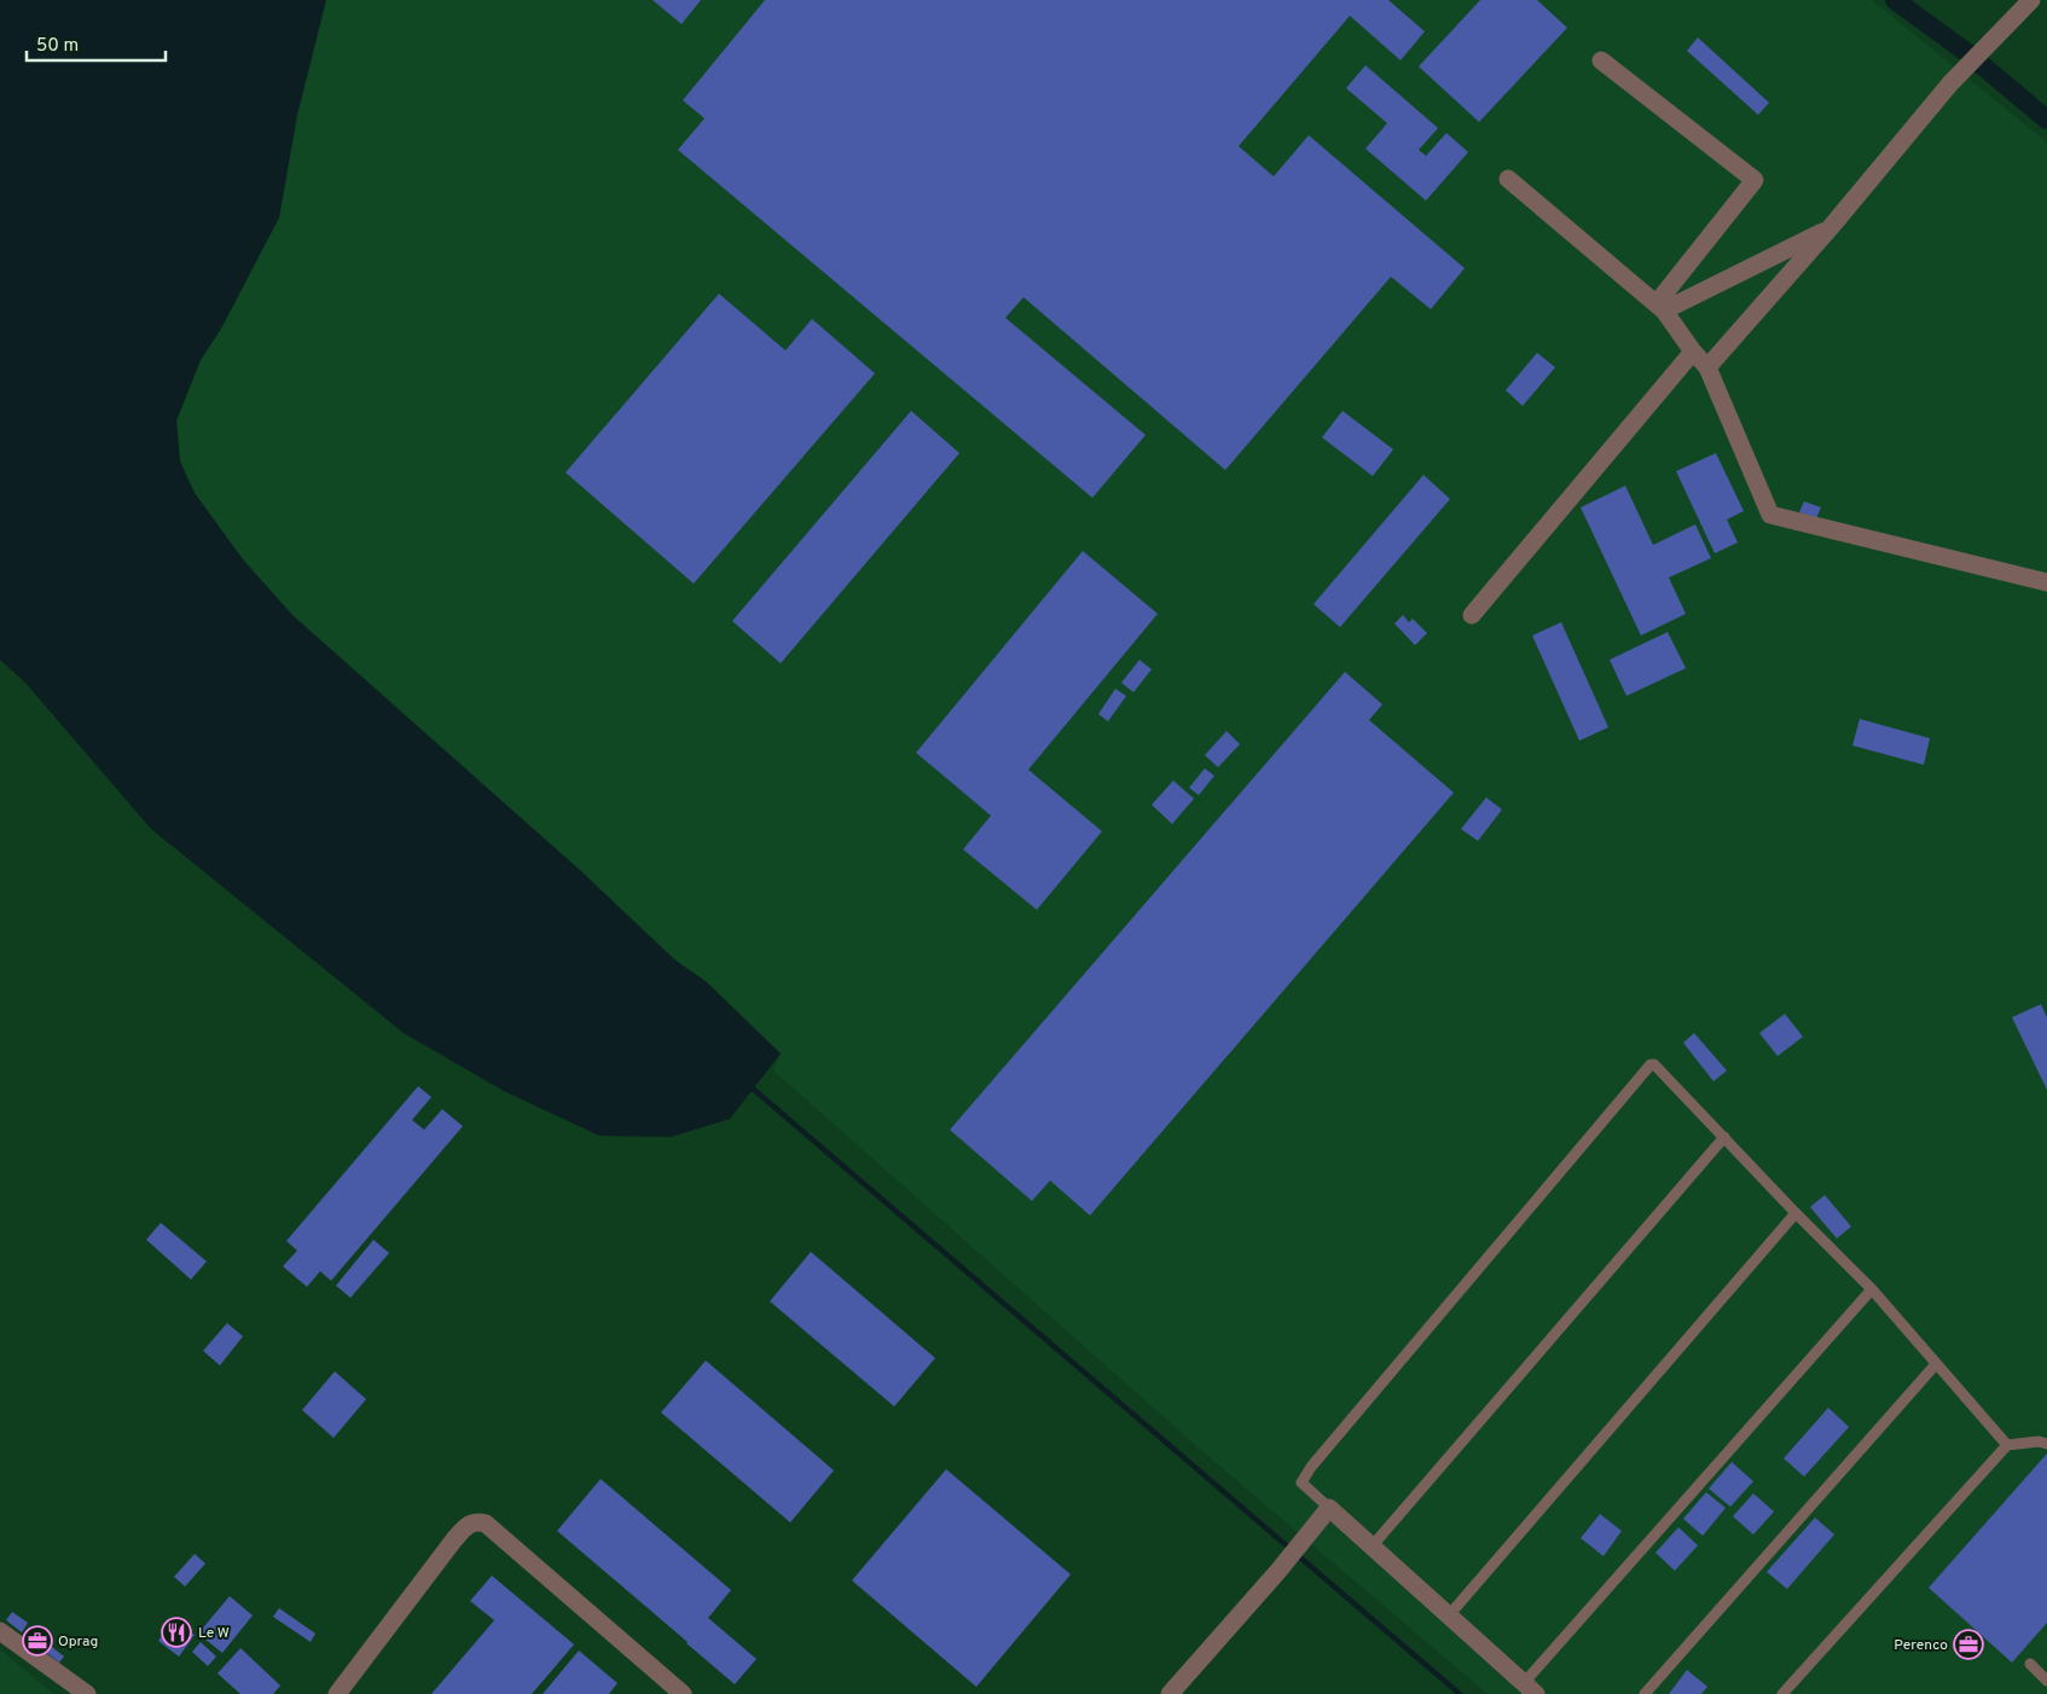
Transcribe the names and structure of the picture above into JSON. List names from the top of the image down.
{
  "places": {
    "restaurant": ["Le W"],
    "office": ["Oprag", "Perenco"]
  },
  "scale_bar": "50 m"
}
